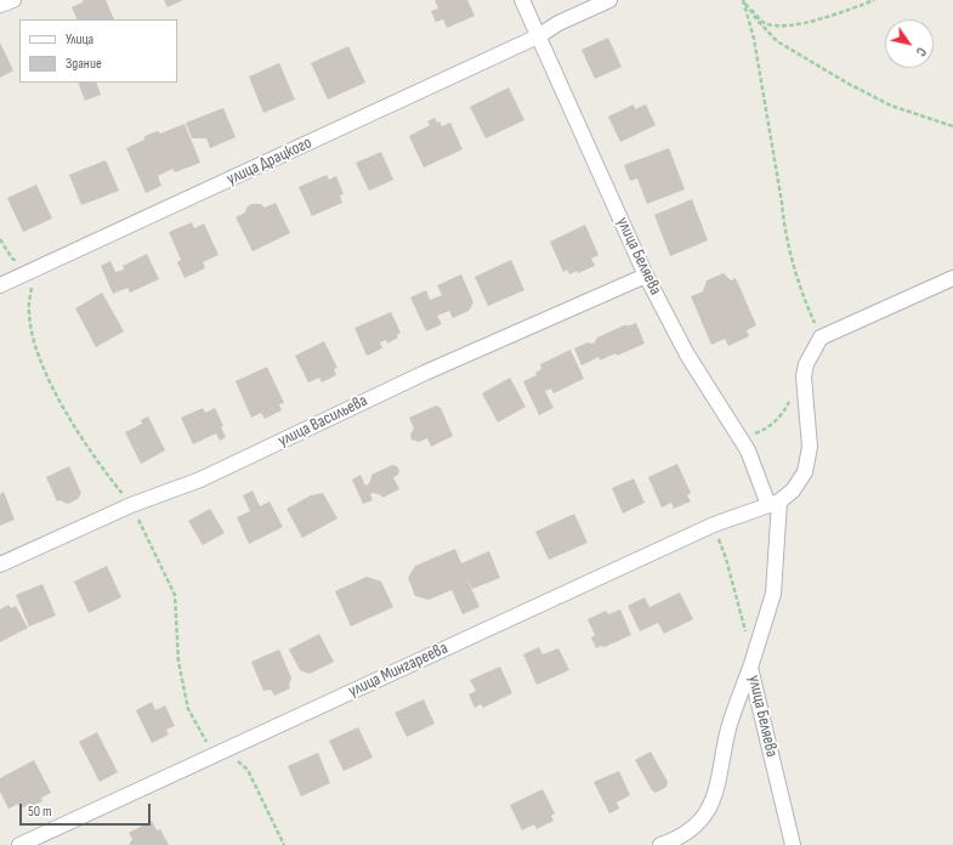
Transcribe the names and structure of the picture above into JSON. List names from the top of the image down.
{
  "streets": {
    "street": [
      "улица Драцкого",
      "улица Беляева",
      "улица Васильева",
      "улица Мингареева"
    ]
  },
  "crossings": [
    ["улица Драцкого", "улица Беляева"],
    ["улица Беляева", "улица Васильева"],
    ["улица Беляева", "улица Мингареева"]
  ],
  "legend": ["Улица", "Здание"],
  "scale_bar": "50 m",
  "north": "bottom right"
}
